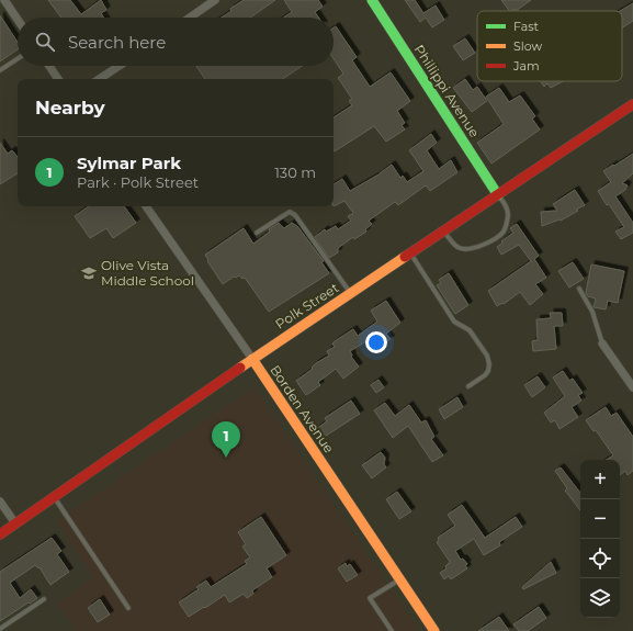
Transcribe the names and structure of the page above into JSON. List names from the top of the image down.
{
  "streets": {
    "main road": ["Phillippi Avenue", "Polk Street", "Borden Avenue"]
  },
  "crossings": [
    ["Phillippi Avenue", "Polk Street"],
    ["Polk Street", "Borden Avenue"]
  ],
  "places": {
    "school or university": ["Olive Vista Middle School"]
  },
  "legend": ["Fast", "Slow", "Jam"],
  "page": {
    "search": "Search here",
    "heading": "Nearby",
    "list": [
      {
        "mark": "1",
        "name": "Sylmar Park",
        "note": "Park · Polk Street",
        "value": "130 m"
      }
    ],
    "pins": "1",
    "map_buttons": ["+", "−"]
  }
}
